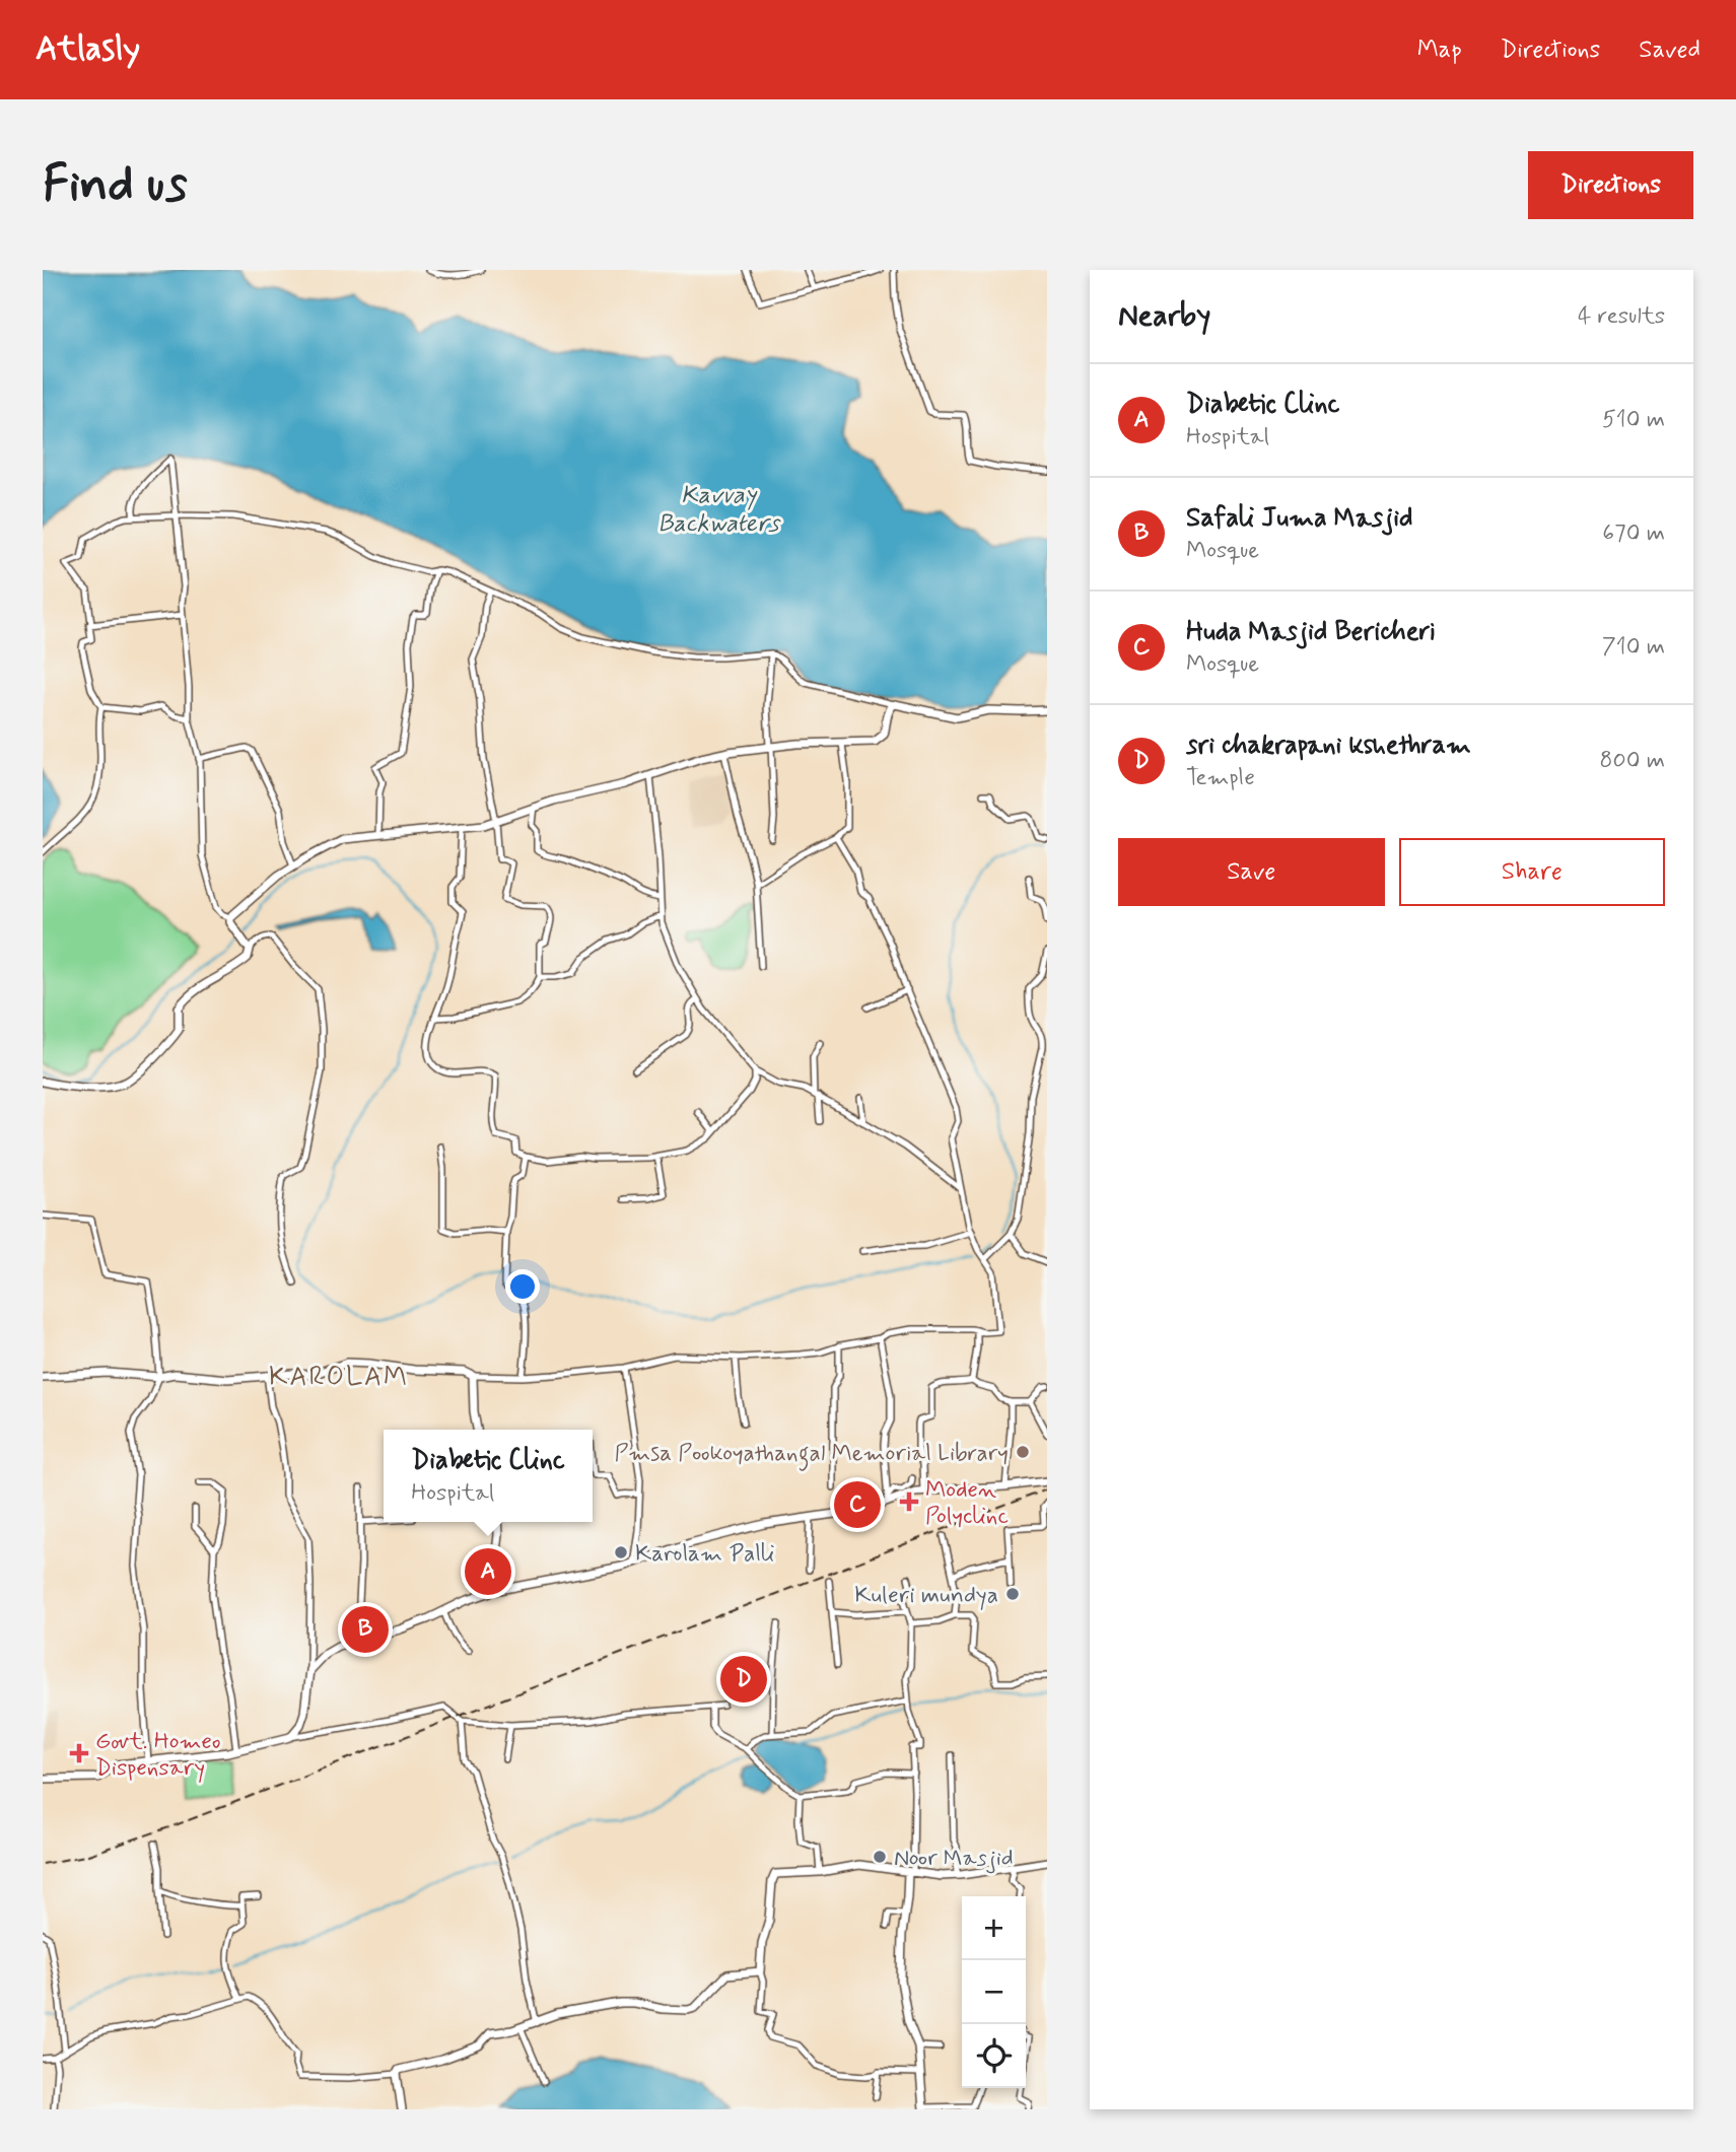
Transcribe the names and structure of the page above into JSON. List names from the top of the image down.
{
  "districts": ["KAROLAM"],
  "water": ["Kavvay Backwaters"],
  "places": {
    "other": [
      "Pmsa Pookoyathangal Memorial Library",
      "Karolam Palli",
      "Kuleri mundya",
      "Noor Masjid"
    ],
    "health": ["Moden Polyclinc", "Govt. Homeo Dispensary"]
  },
  "page": {
    "header": "Atlasly",
    "nav": ["Map", "Directions", "Saved"],
    "buttons": [
      "Directions",
      ["Save", "Share"]
    ],
    "title": "Find us",
    "heading": ["Nearby", "4 results"],
    "list": [
      {
        "mark": "A",
        "name": "Diabetic Clinc",
        "note": "Hospital",
        "value": "510 m"
      },
      {
        "mark": "B",
        "name": "Safali Juma Masjid",
        "note": "Mosque",
        "value": "670 m"
      },
      {
        "mark": "C",
        "name": "Huda Masjid Bericheri",
        "note": "Mosque",
        "value": "710 m"
      },
      {
        "mark": "D",
        "name": "sri chakrapani kshethram",
        "note": "Temple",
        "value": "800 m"
      }
    ],
    "popup": ["Diabetic Clinc", "Hospital"],
    "pins": [
      "C",
      "A",
      "B",
      "D"
    ],
    "map_buttons": ["+", "−"]
  }
}
